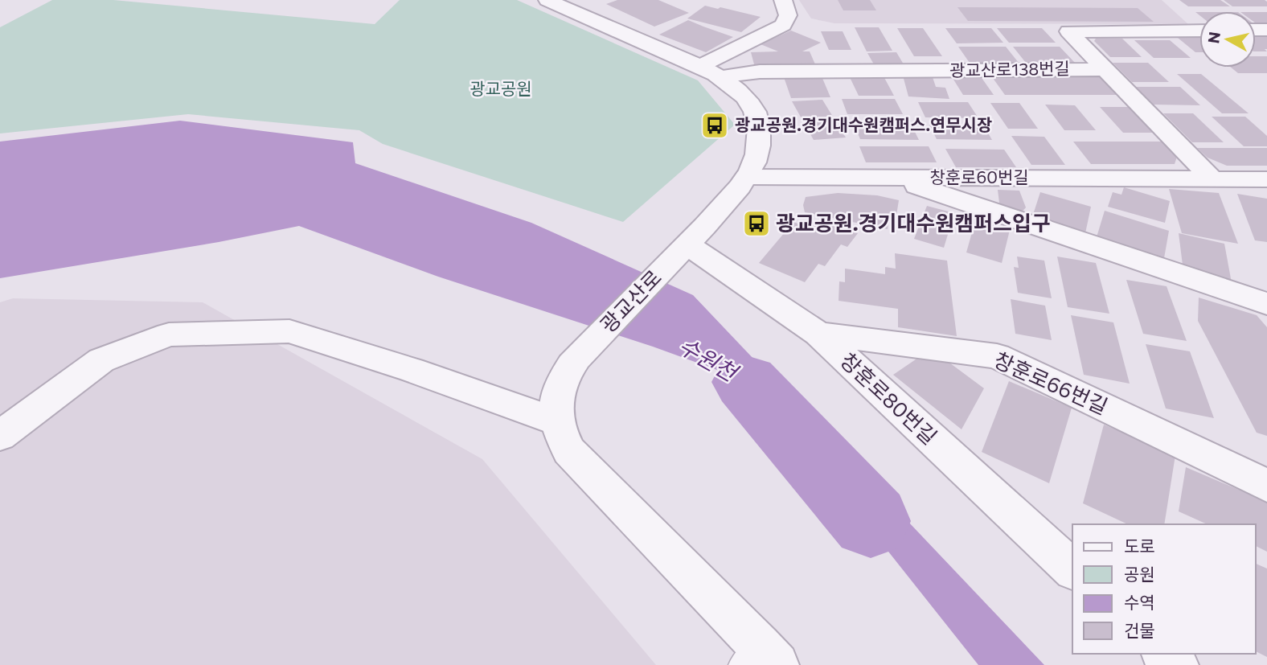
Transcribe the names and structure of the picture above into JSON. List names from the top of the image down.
{
  "streets": {
    "street": [
      "광교산로138번길",
      "창훈로60번길",
      "광교산로",
      "창훈로66번길",
      "창훈로80번길"
    ]
  },
  "crossings": [
    ["광교산로138번길", "광교산로"],
    ["창훈로60번길", "광교산로"],
    ["광교산로", "창훈로80번길"],
    ["창훈로66번길", "창훈로80번길"]
  ],
  "water": ["수원천"],
  "parks": ["광교공원"],
  "places": {
    "bus stop": ["광교공원.경기대수원캠퍼스.연무시장", "광교공원.경기대수원캠퍼스입구"]
  },
  "legend": [
    "도로",
    "공원",
    "수역",
    "건물"
  ],
  "north": "left"
}
